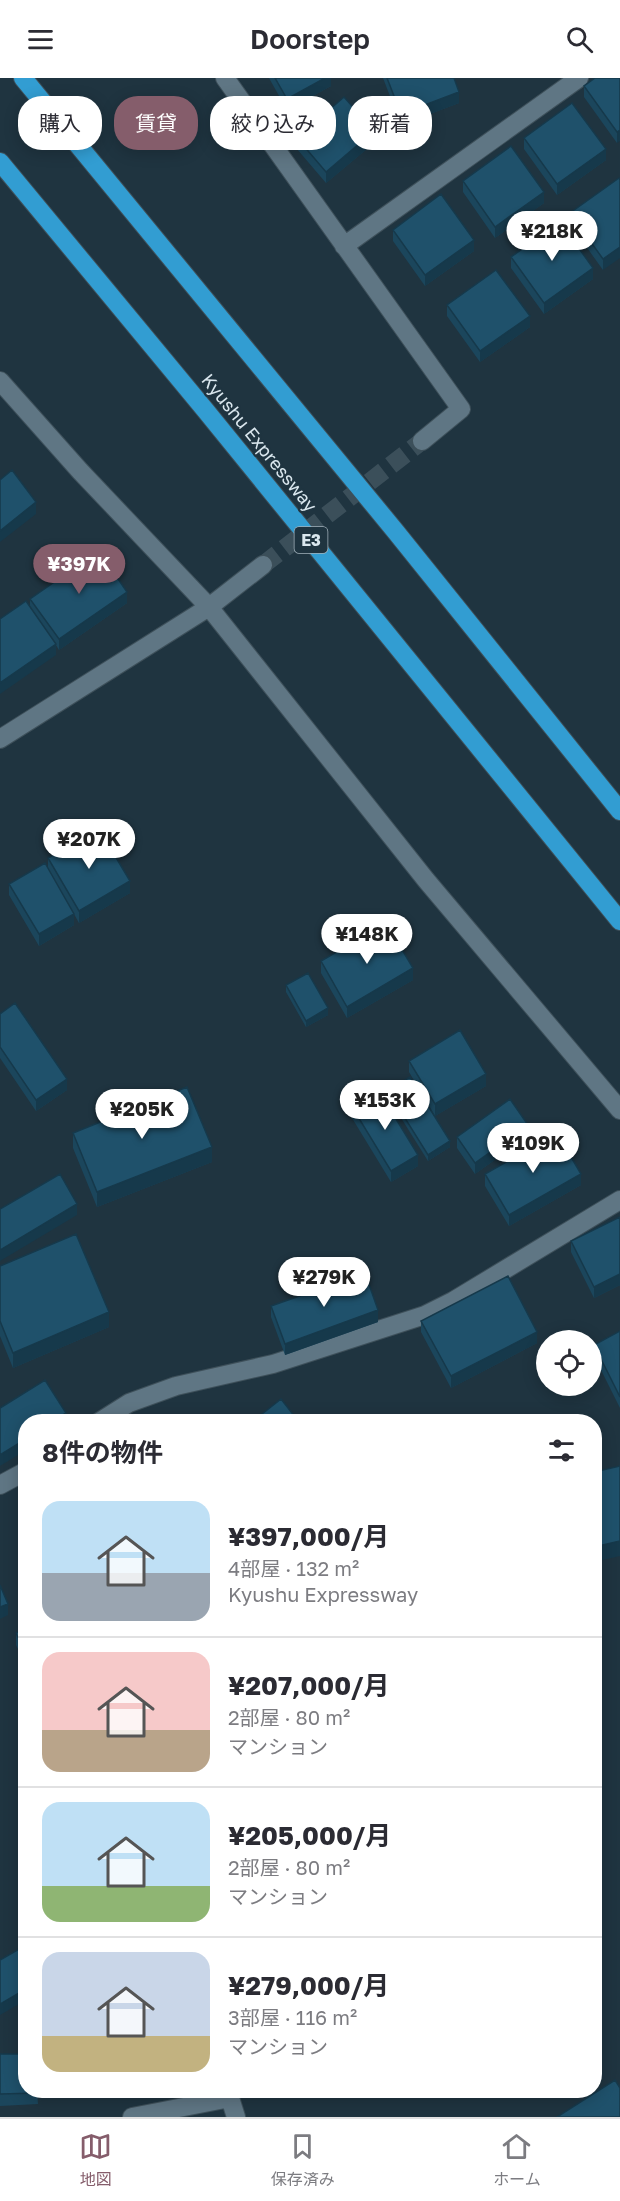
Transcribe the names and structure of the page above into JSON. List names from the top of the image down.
{
  "streets": {
    "highway": ["Kyushu Expressway", "E3"]
  },
  "page": {
    "header": "Doorstep",
    "chip": [
      "購入",
      "賃貸",
      "絞り込み",
      "新着"
    ],
    "price": [
      "¥218K",
      "¥397K",
      "¥207K",
      "¥148K",
      "¥153K",
      "¥205K",
      "¥109K",
      "¥279K"
    ],
    "heading": "8件の物件",
    "list": [
      {
        "name": "¥397,000/月",
        "note": "4部屋 · 132 m² · Kyushu Expressway"
      },
      {
        "name": "¥207,000/月",
        "note": "2部屋 · 80 m² · マンション"
      },
      {
        "name": "¥205,000/月",
        "note": "2部屋 · 80 m² · マンション"
      },
      {
        "name": "¥279,000/月",
        "note": "3部屋 · 116 m² · マンション"
      }
    ],
    "tabs": ["地図", "保存済み", "ホーム"]
  }
}
